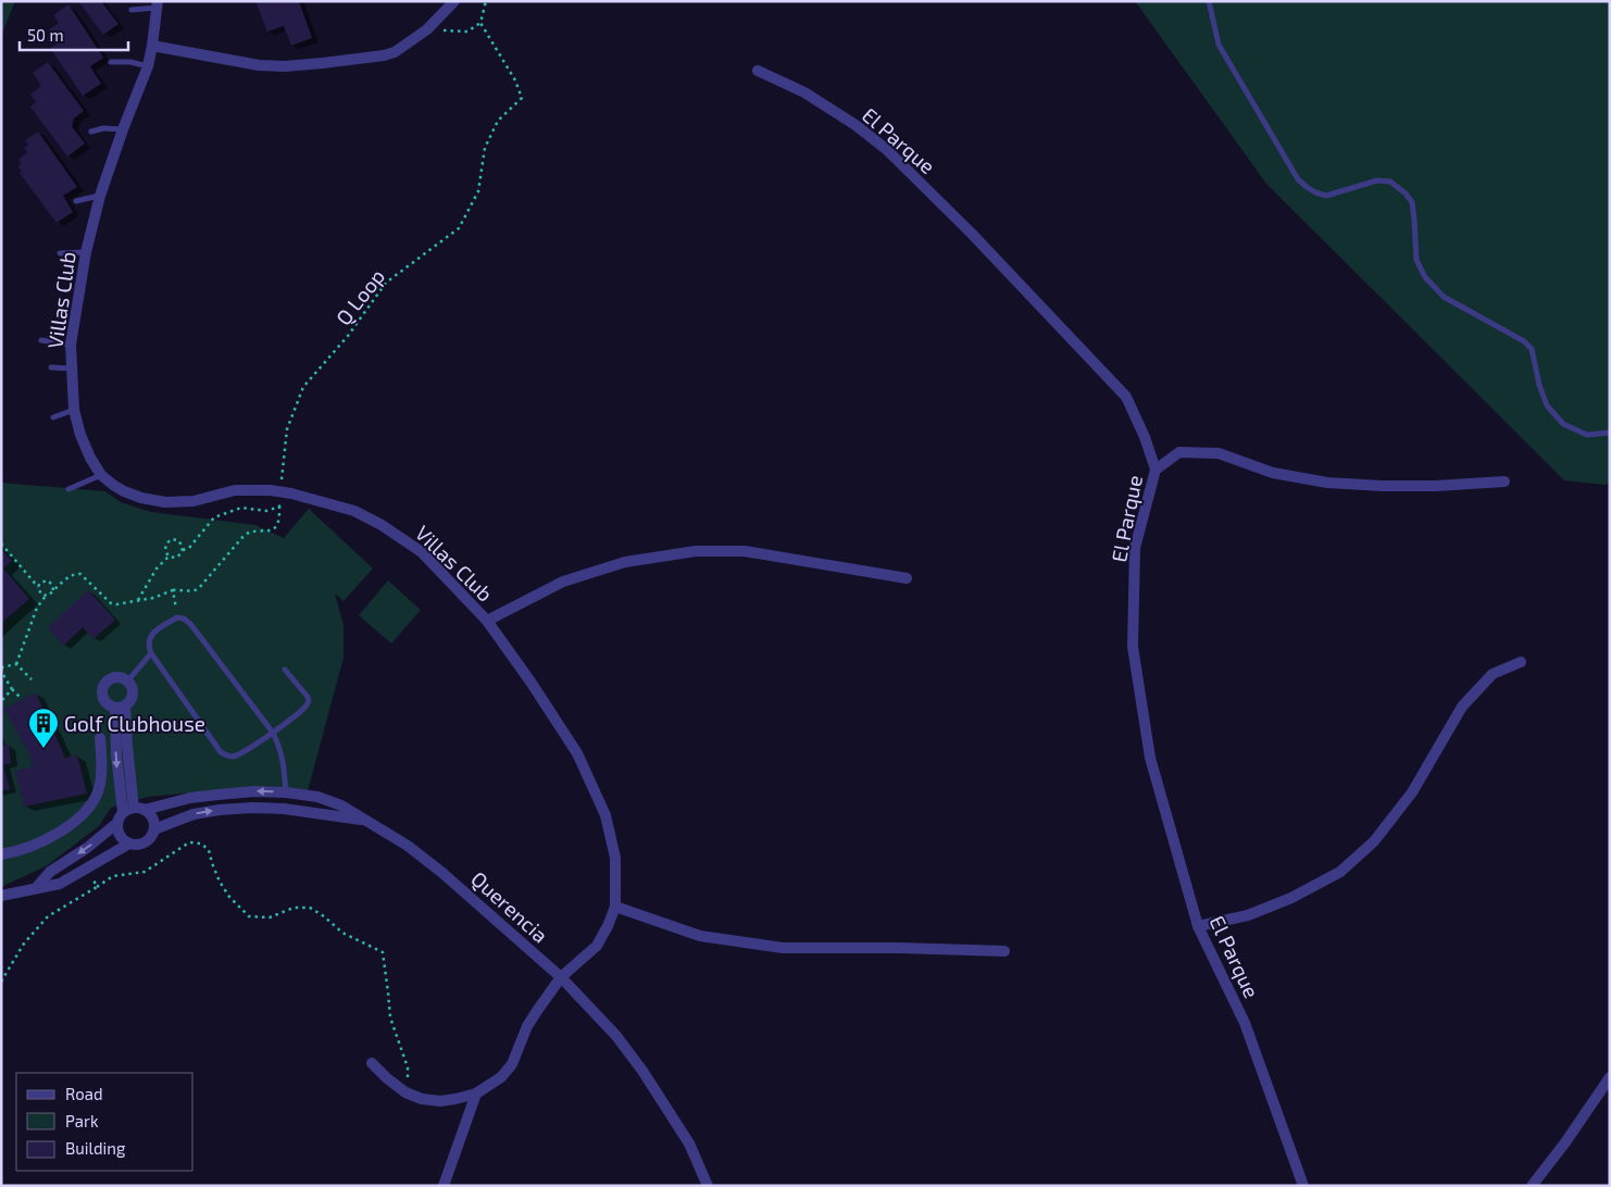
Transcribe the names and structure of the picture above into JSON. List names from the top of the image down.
{
  "streets": {
    "street": ["El Parque", "Villas Club", "Querencia"],
    "path": ["Q Loop"]
  },
  "crossings": [
    ["Q Loop", "Villas Club"],
    ["Villas Club", "Querencia"]
  ],
  "places": {
    "building": ["Golf Clubhouse"]
  },
  "legend": ["Road", "Park", "Building"],
  "scale_bar": "50 m"
}
